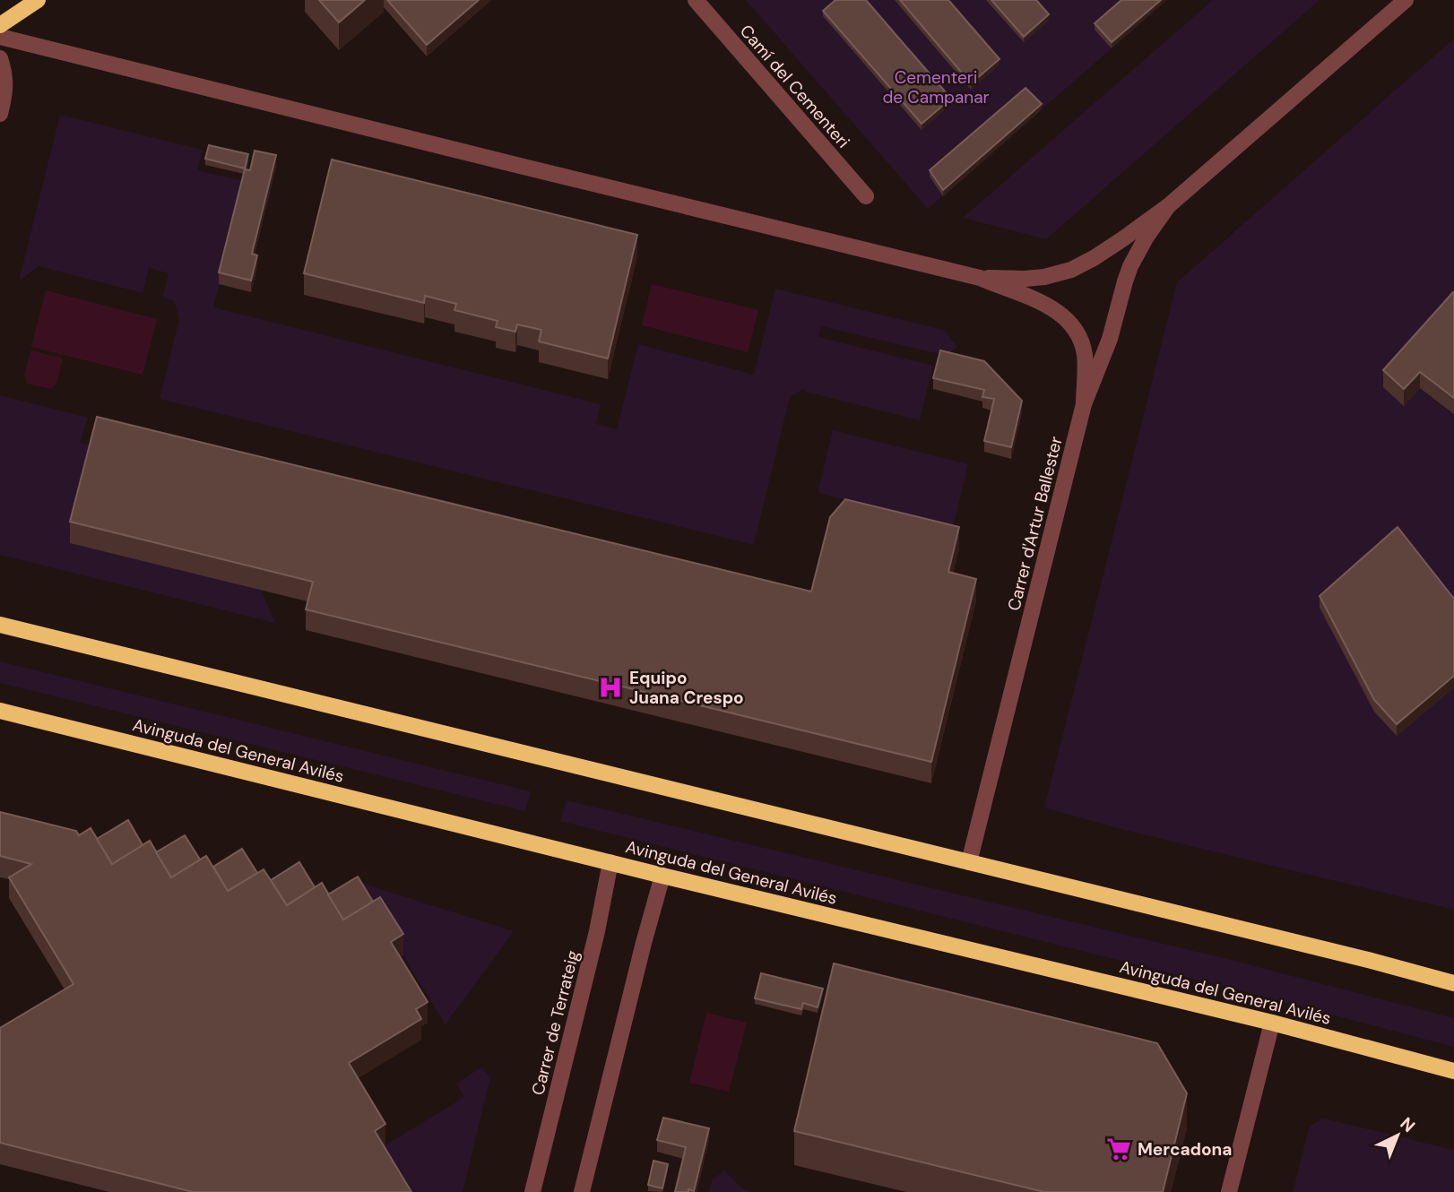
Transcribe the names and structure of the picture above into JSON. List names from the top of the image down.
{
  "streets": {
    "main road": ["Avinguda del General Avilés"],
    "street": ["Camí del Cementeri", "Carrer d'Artur Ballester", "Carrer de Terrateig"]
  },
  "crossings": [
    ["Avinguda del General Avilés", "Carrer de Terrateig"]
  ],
  "parks": ["Cementeri de Campanar"],
  "places": {
    "hospital": ["Equipo Juana Crespo"],
    "supermarket": ["Mercadona"]
  },
  "north": "top right"
}
